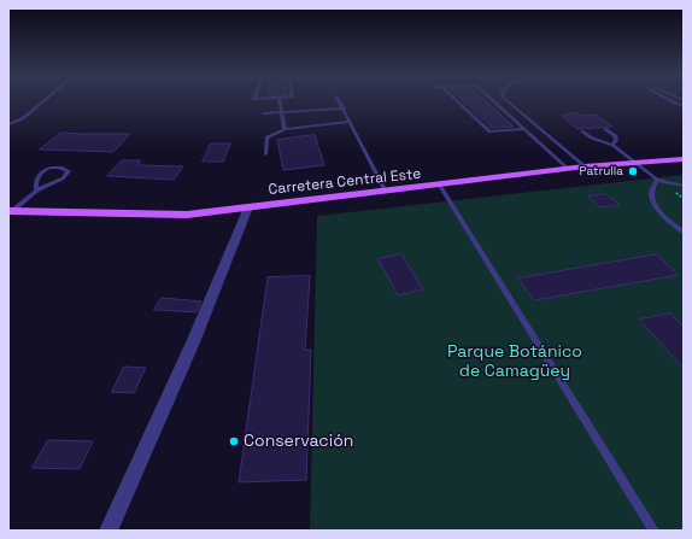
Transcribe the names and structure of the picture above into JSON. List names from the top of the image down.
{
  "streets": {
    "main road": ["Carretera Central Este"]
  },
  "parks": ["Parque Botánico de Camagüey"],
  "places": ["Patrulla", "Conservación"]
}
